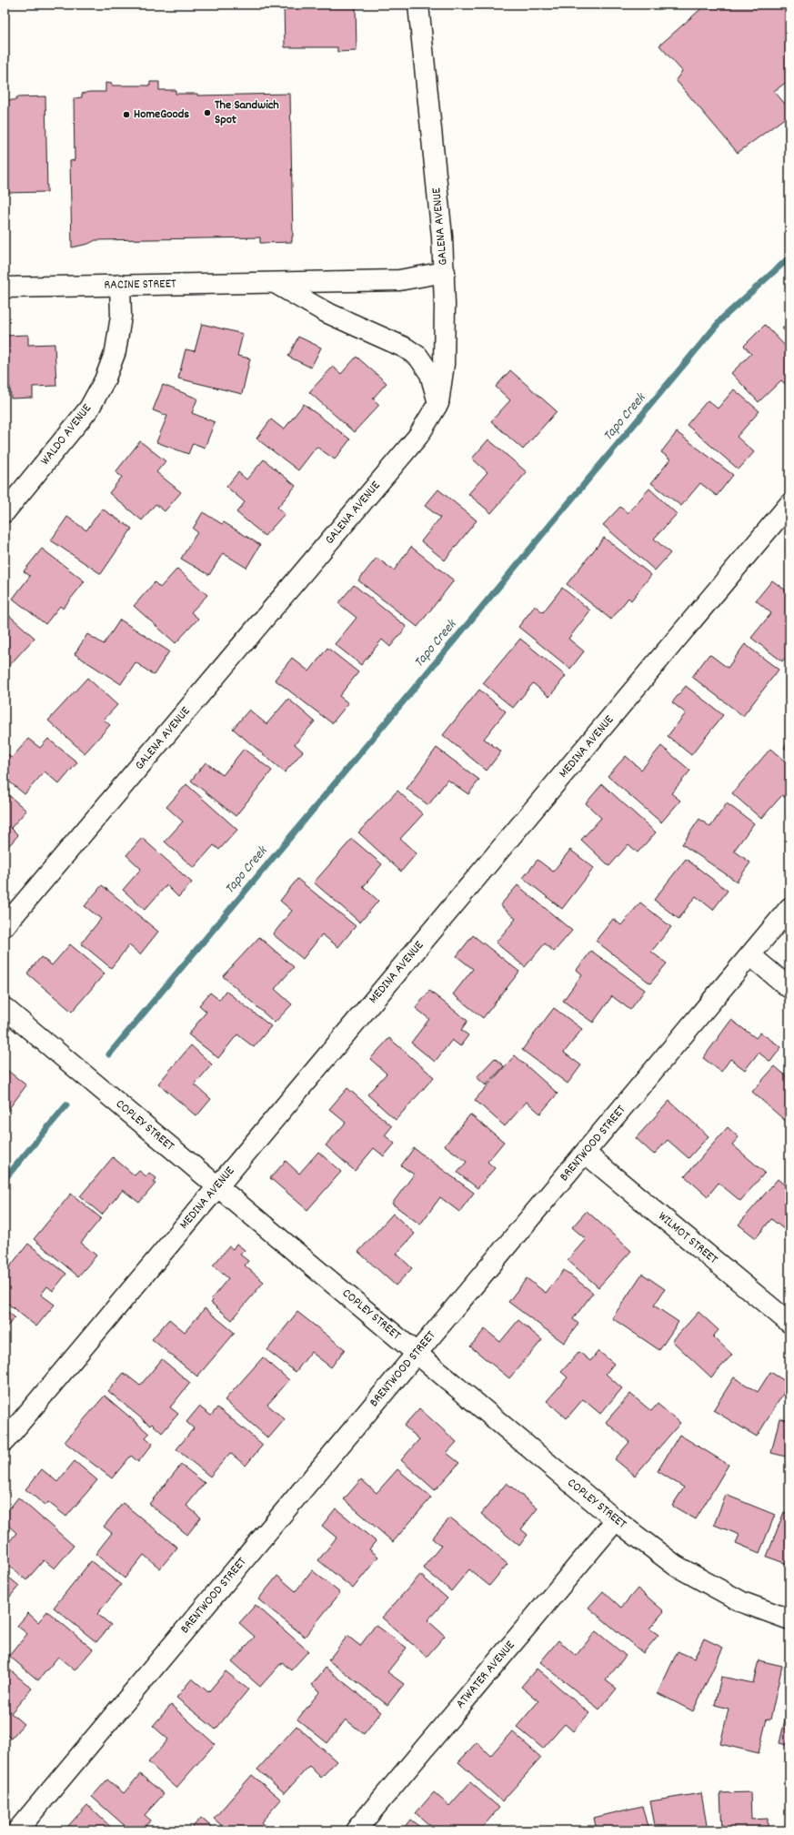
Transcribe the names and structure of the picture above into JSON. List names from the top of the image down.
{
  "streets": {
    "street": [
      "GALENA AVENUE",
      "RACINE STREET",
      "WALDO AVENUE",
      "MEDINA AVENUE",
      "COPLEY STREET",
      "BRENTWOOD STREET",
      "WILMOT STREET",
      "ATWATER AVENUE"
    ]
  },
  "crossings": [
    ["GALENA AVENUE", "RACINE STREET"],
    ["RACINE STREET", "WALDO AVENUE"],
    ["MEDINA AVENUE", "COPLEY STREET"],
    ["COPLEY STREET", "BRENTWOOD STREET"],
    ["COPLEY STREET", "ATWATER AVENUE"],
    ["BRENTWOOD STREET", "WILMOT STREET"]
  ],
  "water": ["Tapo Creek"],
  "places": ["The Sandwich Spot", "HomeGoods"]
}
